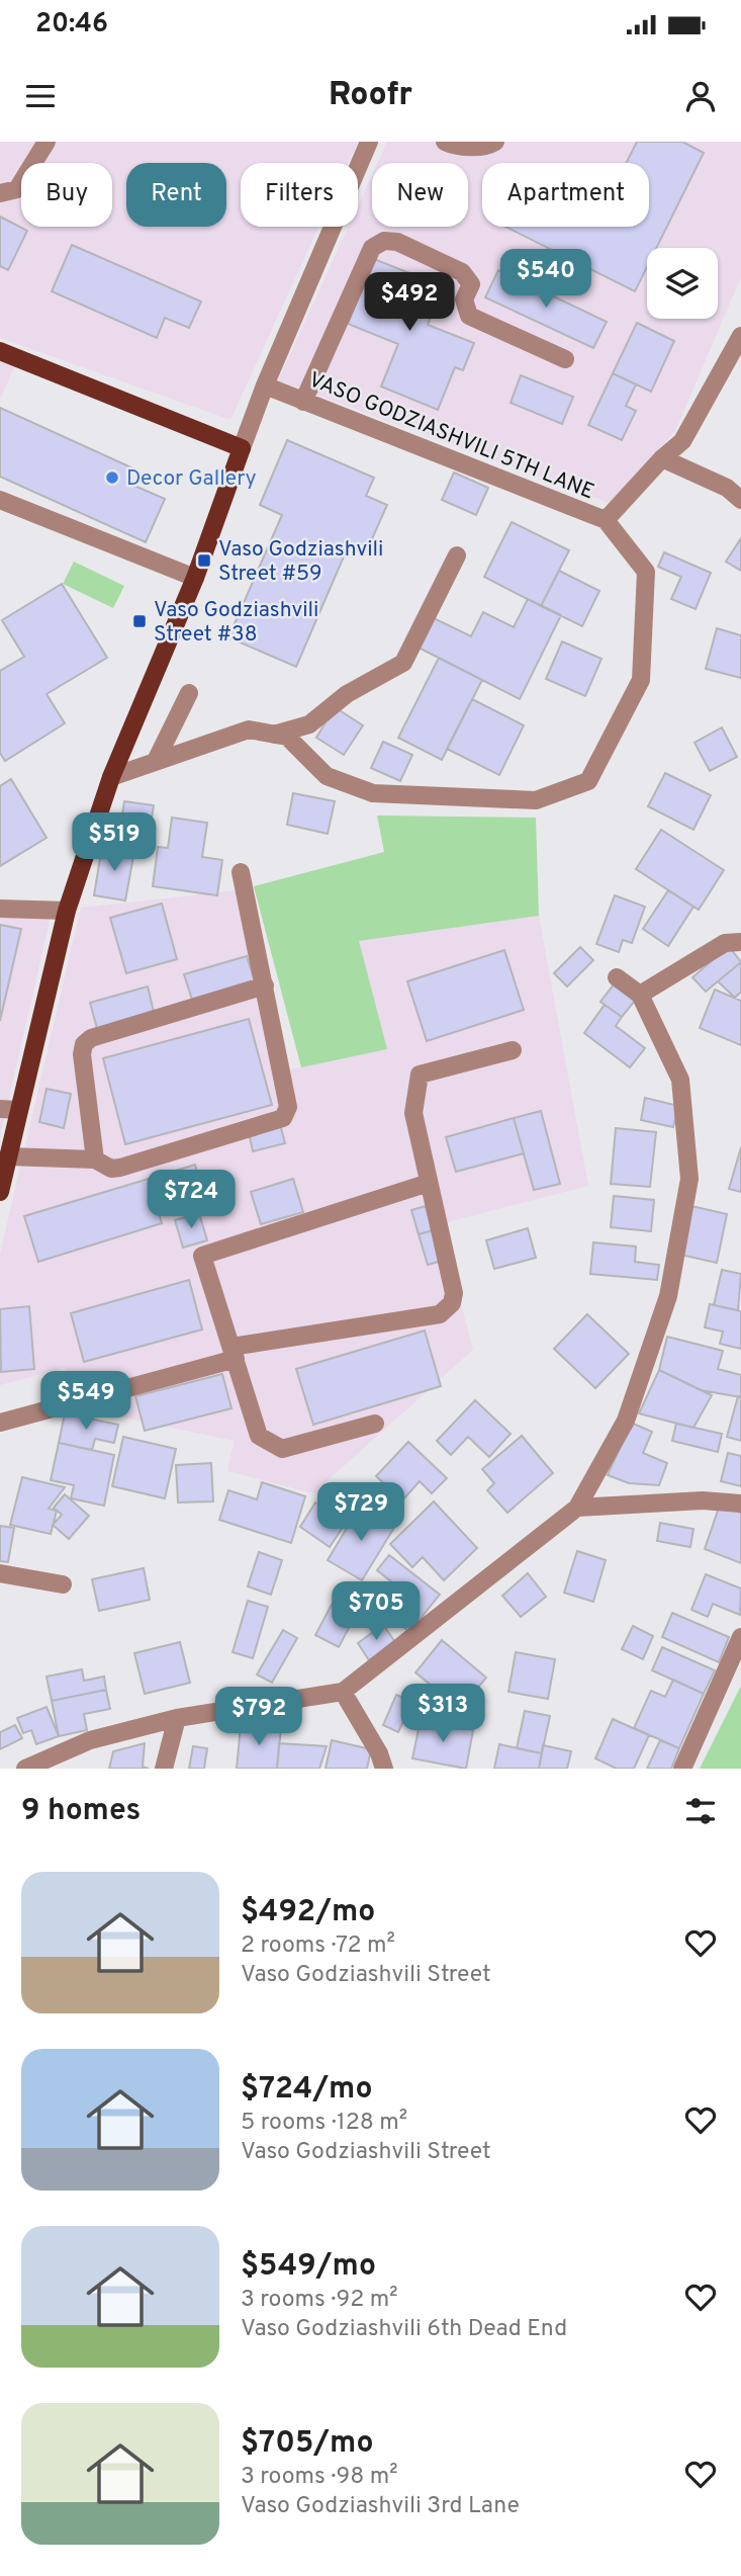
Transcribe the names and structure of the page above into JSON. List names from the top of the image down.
{
  "streets": {
    "street": ["VASO GODZIASHVILI 5TH LANE"]
  },
  "places": {
    "other": ["Decor Gallery"],
    "transit": ["Vaso Godziashvili Street #59", "Vaso Godziashvili Street #38"]
  },
  "page": {
    "status": "20:46",
    "header": "Roofr",
    "chip": [
      "Buy",
      "Rent",
      "Filters",
      "New",
      "Apartment"
    ],
    "price": [
      "$540",
      "$492",
      "$519",
      "$724",
      "$549",
      "$729",
      "$705",
      "$313",
      "$792"
    ],
    "heading": "9 homes",
    "list": [
      {
        "name": "$492/mo",
        "note": "2 rooms · 72 m² · Vaso Godziashvili Street"
      },
      {
        "name": "$724/mo",
        "note": "5 rooms · 128 m² · Vaso Godziashvili Street"
      },
      {
        "name": "$549/mo",
        "note": "3 rooms · 92 m² · Vaso Godziashvili 6th Dead End"
      },
      {
        "name": "$705/mo",
        "note": "3 rooms · 98 m² · Vaso Godziashvili 3rd Lane"
      }
    ]
  }
}
